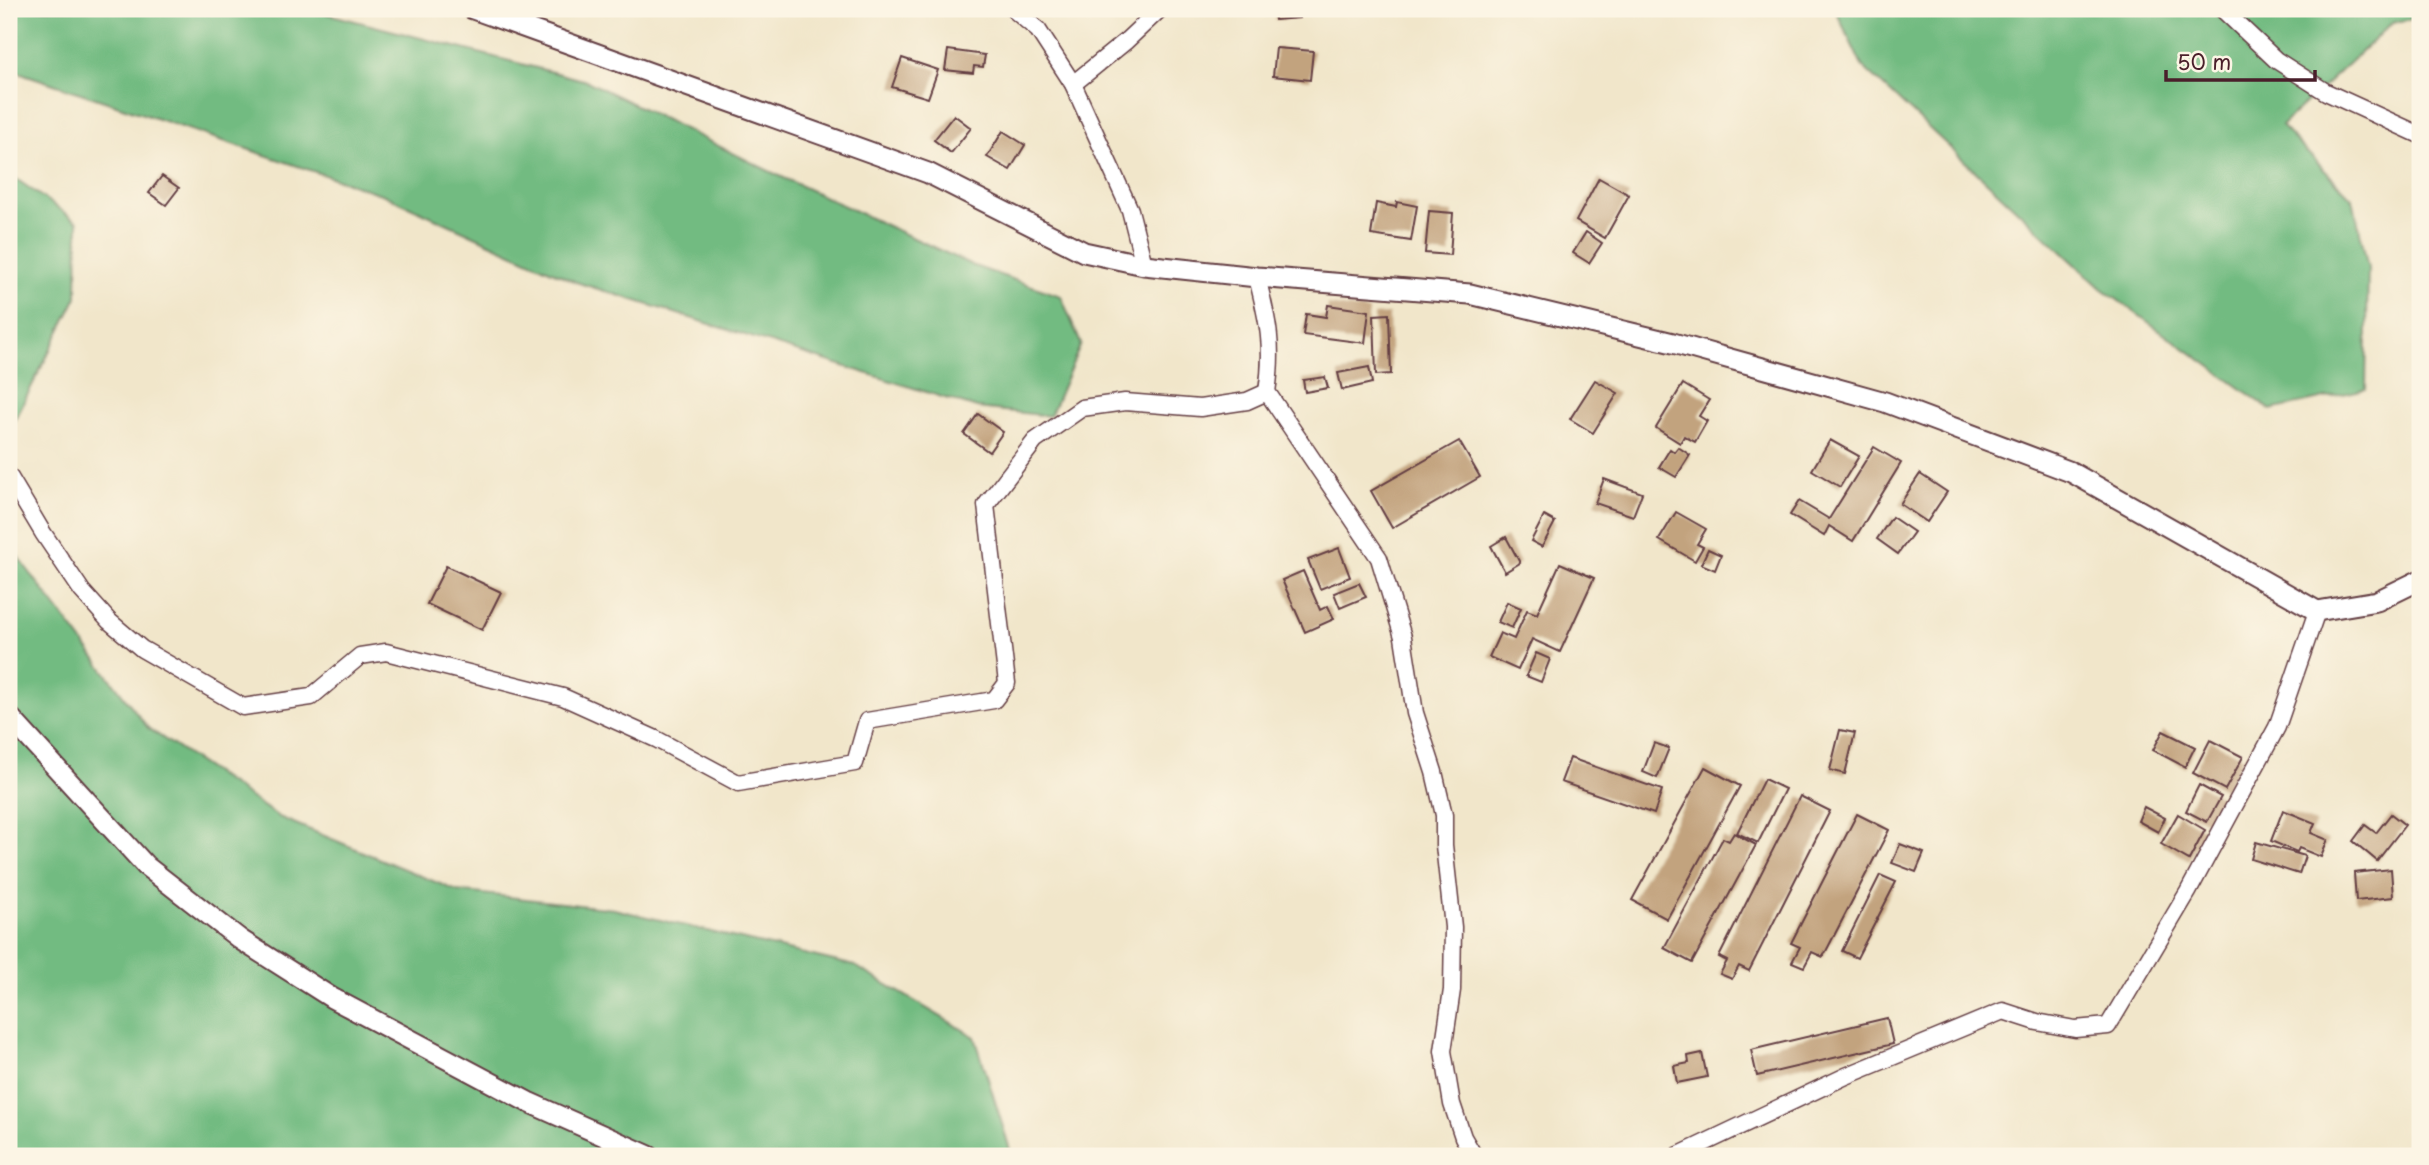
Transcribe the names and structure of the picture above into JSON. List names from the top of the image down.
{
  "scale_bar": "50 m"
}
